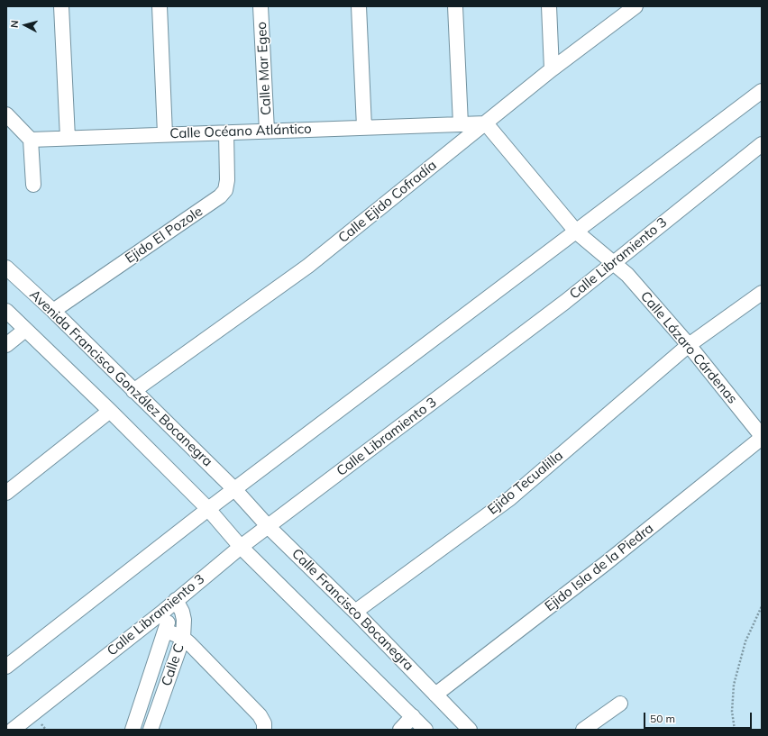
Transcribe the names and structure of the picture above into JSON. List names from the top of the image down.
{
  "streets": {
    "street": [
      "Calle Mar Egeo",
      "Calle Océano Atlántico",
      "Calle Ejido Cofradía",
      "Ejido El Pozole",
      "Calle Libramiento 3",
      "Calle Lázaro Cárdenas",
      "Avenida Francisco González Bocanegra",
      "Ejido Tecualilla",
      "Ejido Isla de la Piedra",
      "Calle Francisco Bocanegra",
      "Calle C"
    ]
  },
  "crossings": [
    ["Calle Mar Egeo", "Calle Océano Atlántico"],
    ["Calle Océano Atlántico", "Calle Ejido Cofradía"],
    ["Calle Océano Atlántico", "Ejido El Pozole"],
    ["Calle Océano Atlántico", "Calle Lázaro Cárdenas"],
    ["Calle Ejido Cofradía", "Calle Lázaro Cárdenas"],
    ["Calle Ejido Cofradía", "Avenida Francisco González Bocanegra"],
    ["Ejido El Pozole", "Avenida Francisco González Bocanegra"],
    ["Calle Libramiento 3", "Calle Lázaro Cárdenas"],
    ["Calle Libramiento 3", "Calle Francisco Bocanegra"],
    ["Calle Libramiento 3", "Calle C"],
    ["Calle Lázaro Cárdenas", "Ejido Tecualilla"],
    ["Calle Lázaro Cárdenas", "Ejido Isla de la Piedra"],
    ["Avenida Francisco González Bocanegra", "Calle Francisco Bocanegra"],
    ["Ejido Tecualilla", "Calle Francisco Bocanegra"],
    ["Ejido Isla de la Piedra", "Calle Francisco Bocanegra"]
  ],
  "scale_bar": "50 m",
  "north": "left"
}
